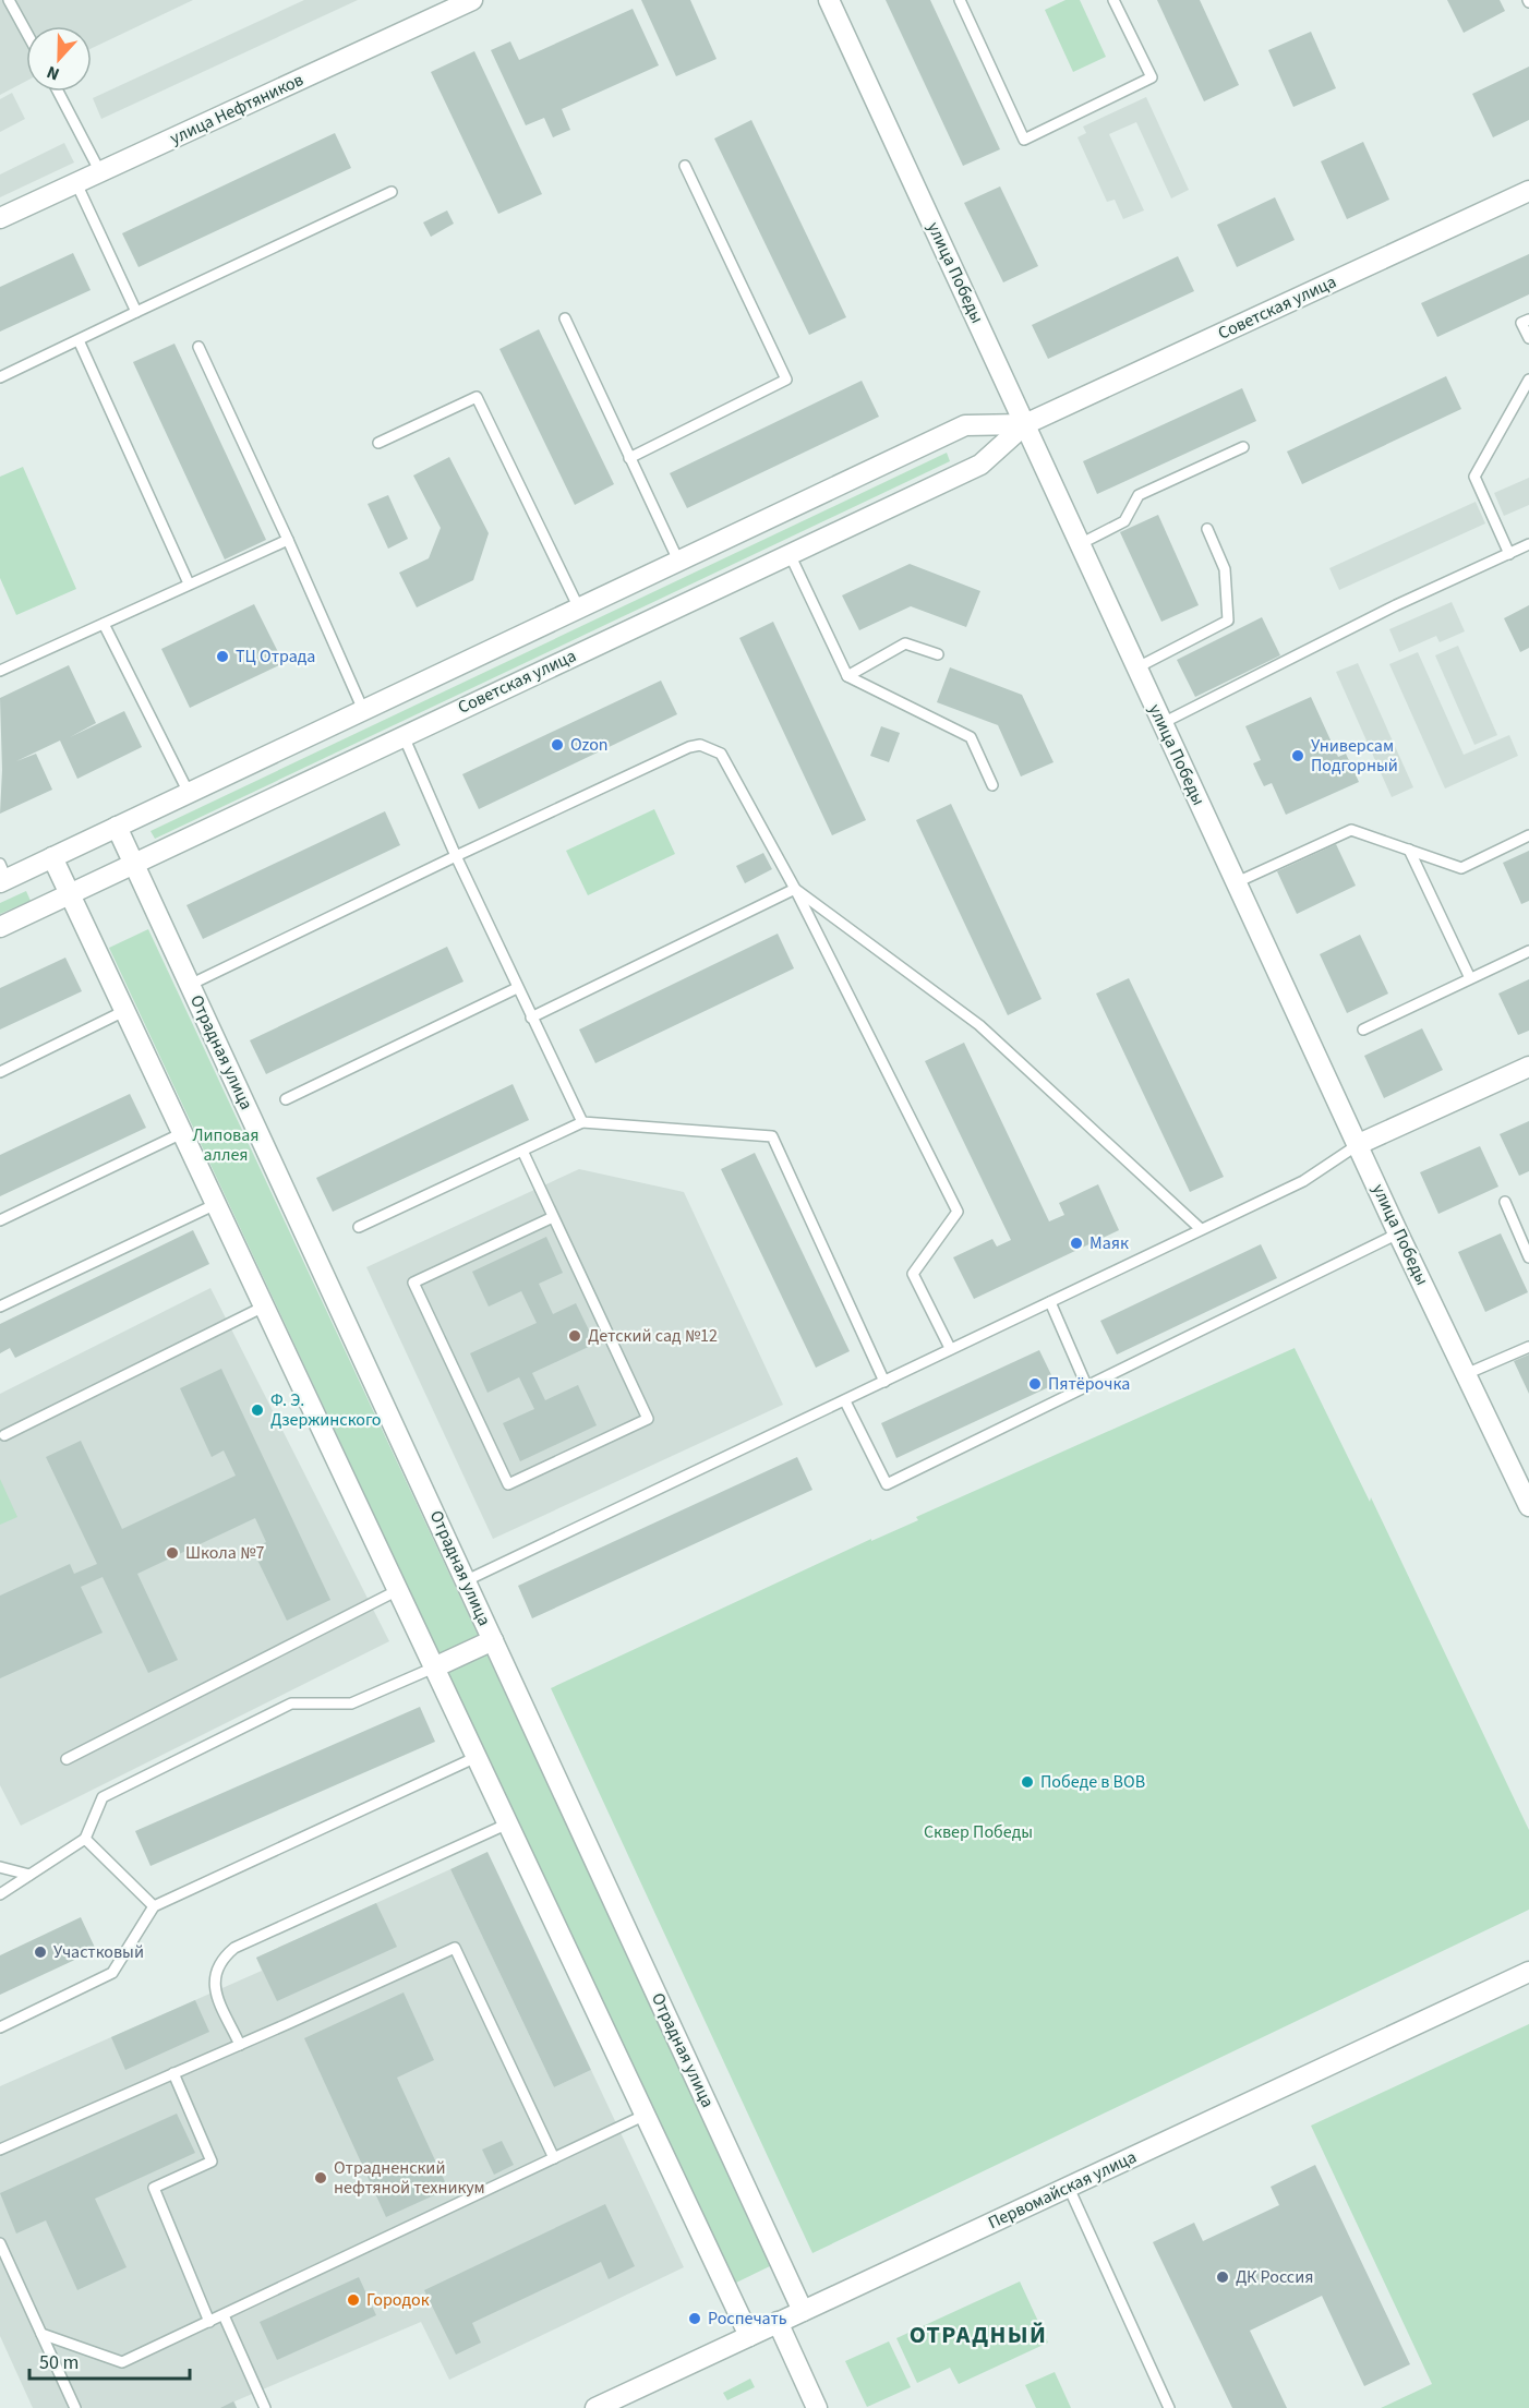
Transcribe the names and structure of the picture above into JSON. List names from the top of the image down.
{
  "streets": {
    "street": [
      "улица Нефтяников",
      "улица Победы",
      "Советская улица",
      "Отрадная улица",
      "Первомайская улица"
    ]
  },
  "crossings": [
    ["улица Победы", "Советская улица"],
    ["Советская улица", "Отрадная улица"],
    ["Отрадная улица", "Первомайская улица"]
  ],
  "districts": ["ОТРАДНЫЙ"],
  "parks": ["Липовая аллея", "Сквер Победы"],
  "places": [
    "ТЦ Отрада",
    "Ozon",
    "Универсам Подгорный",
    "Маяк",
    "Детский сад №12",
    "Пятёрочка",
    "Ф. Э. Дзержинского",
    "Школа №7",
    "Победе в ВОВ",
    "Участковый",
    "Отрадненский нефтяной техникум",
    "ДК Россия",
    "Городок",
    "Роспечать"
  ],
  "scale_bar": "50 m",
  "north": "bottom"
}
